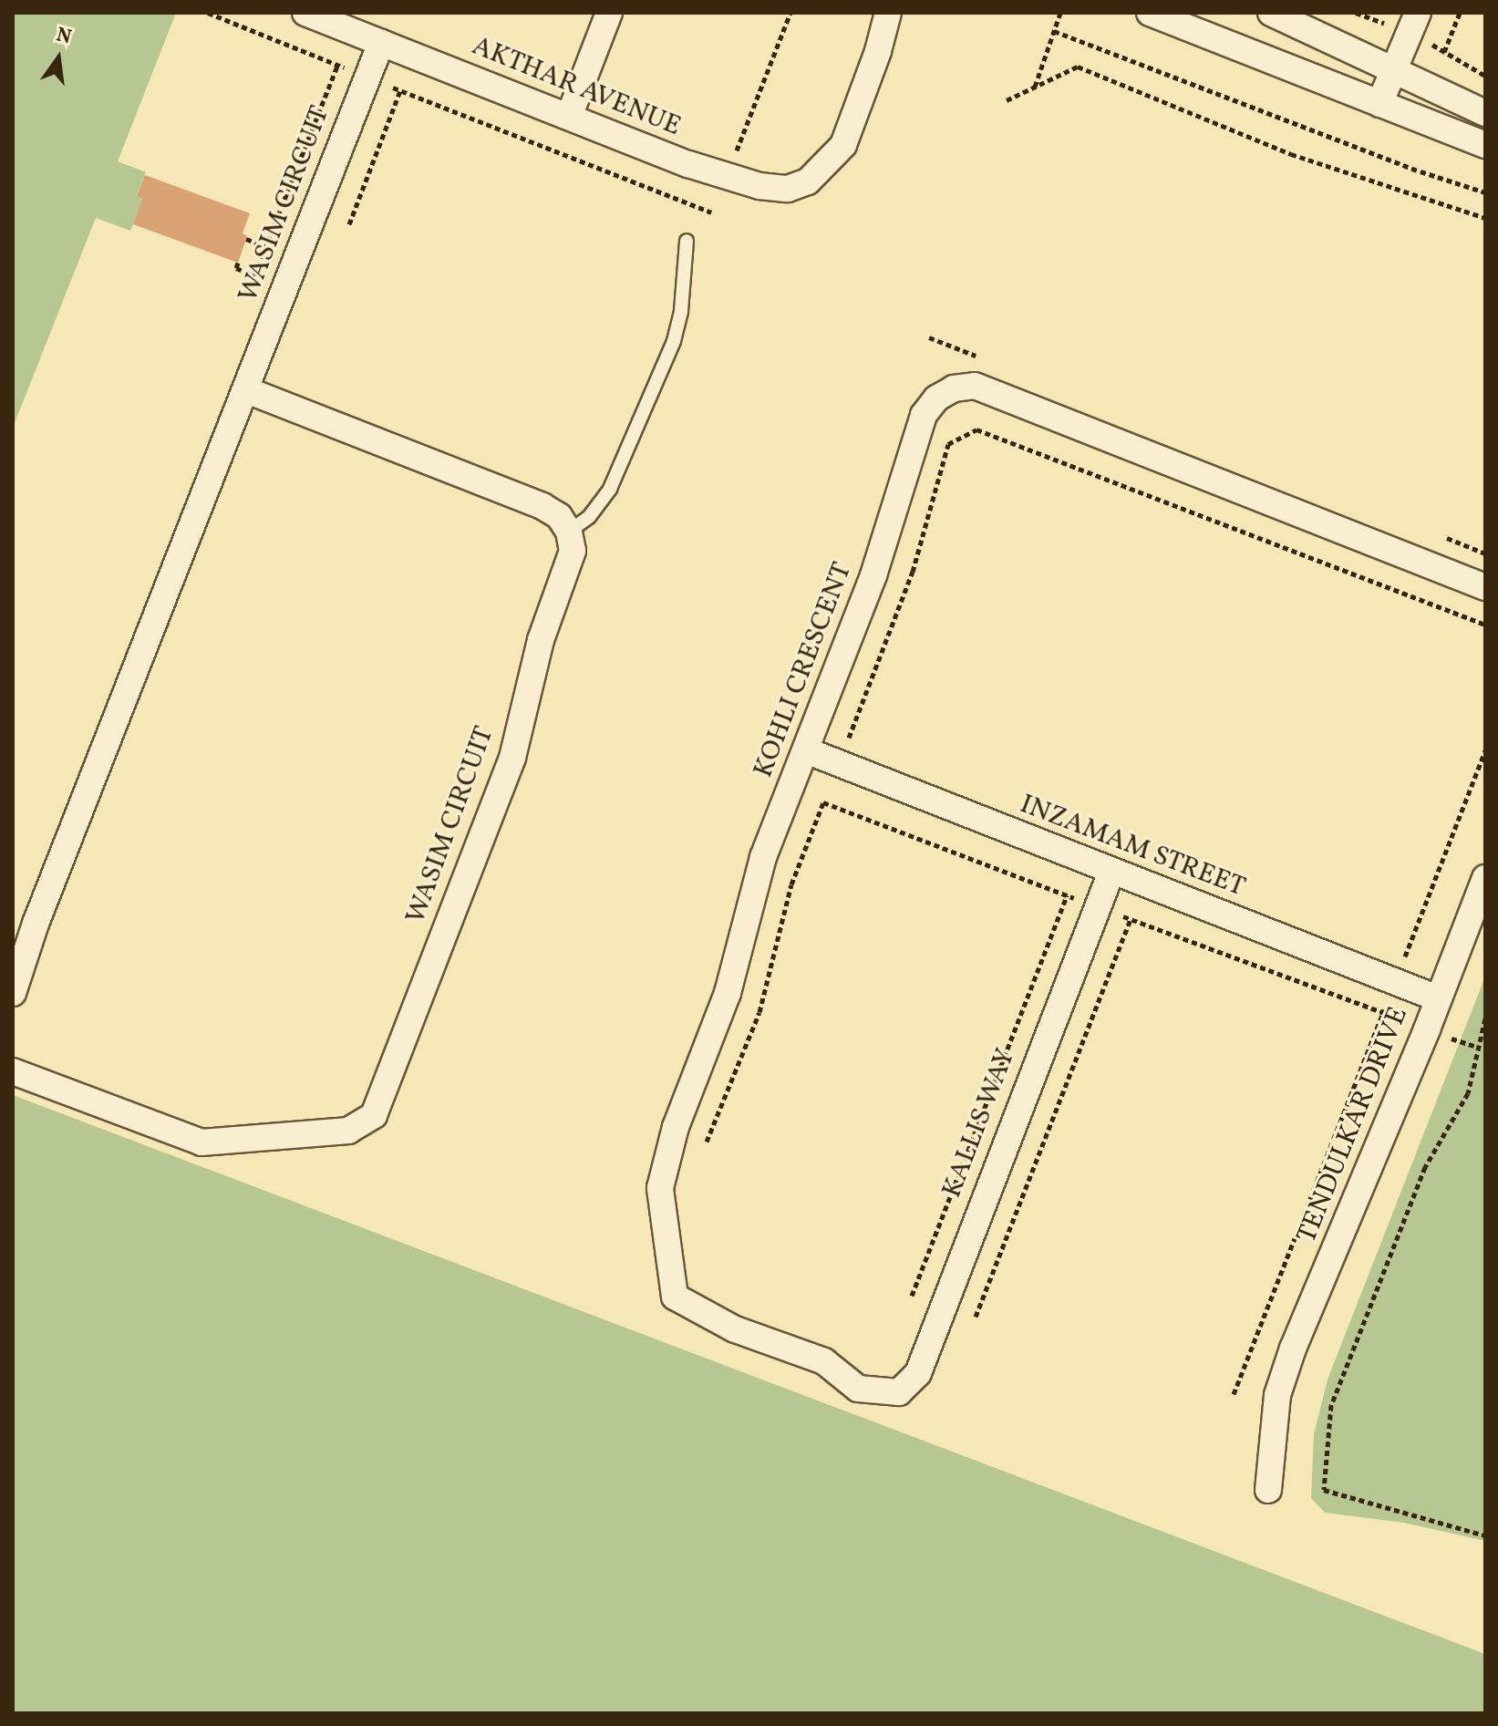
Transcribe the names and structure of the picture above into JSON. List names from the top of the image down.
{
  "streets": {
    "street": [
      "AKTHAR AVENUE",
      "WASIM CIRCUIT",
      "KOHLI CRESCENT",
      "INZAMAM STREET",
      "KALLIS WAY",
      "TENDULKAR DRIVE"
    ]
  },
  "crossings": [
    ["AKTHAR AVENUE", "WASIM CIRCUIT"],
    ["KOHLI CRESCENT", "INZAMAM STREET"],
    ["KOHLI CRESCENT", "KALLIS WAY"],
    ["INZAMAM STREET", "KALLIS WAY"],
    ["INZAMAM STREET", "TENDULKAR DRIVE"]
  ],
  "north": "top"
}
